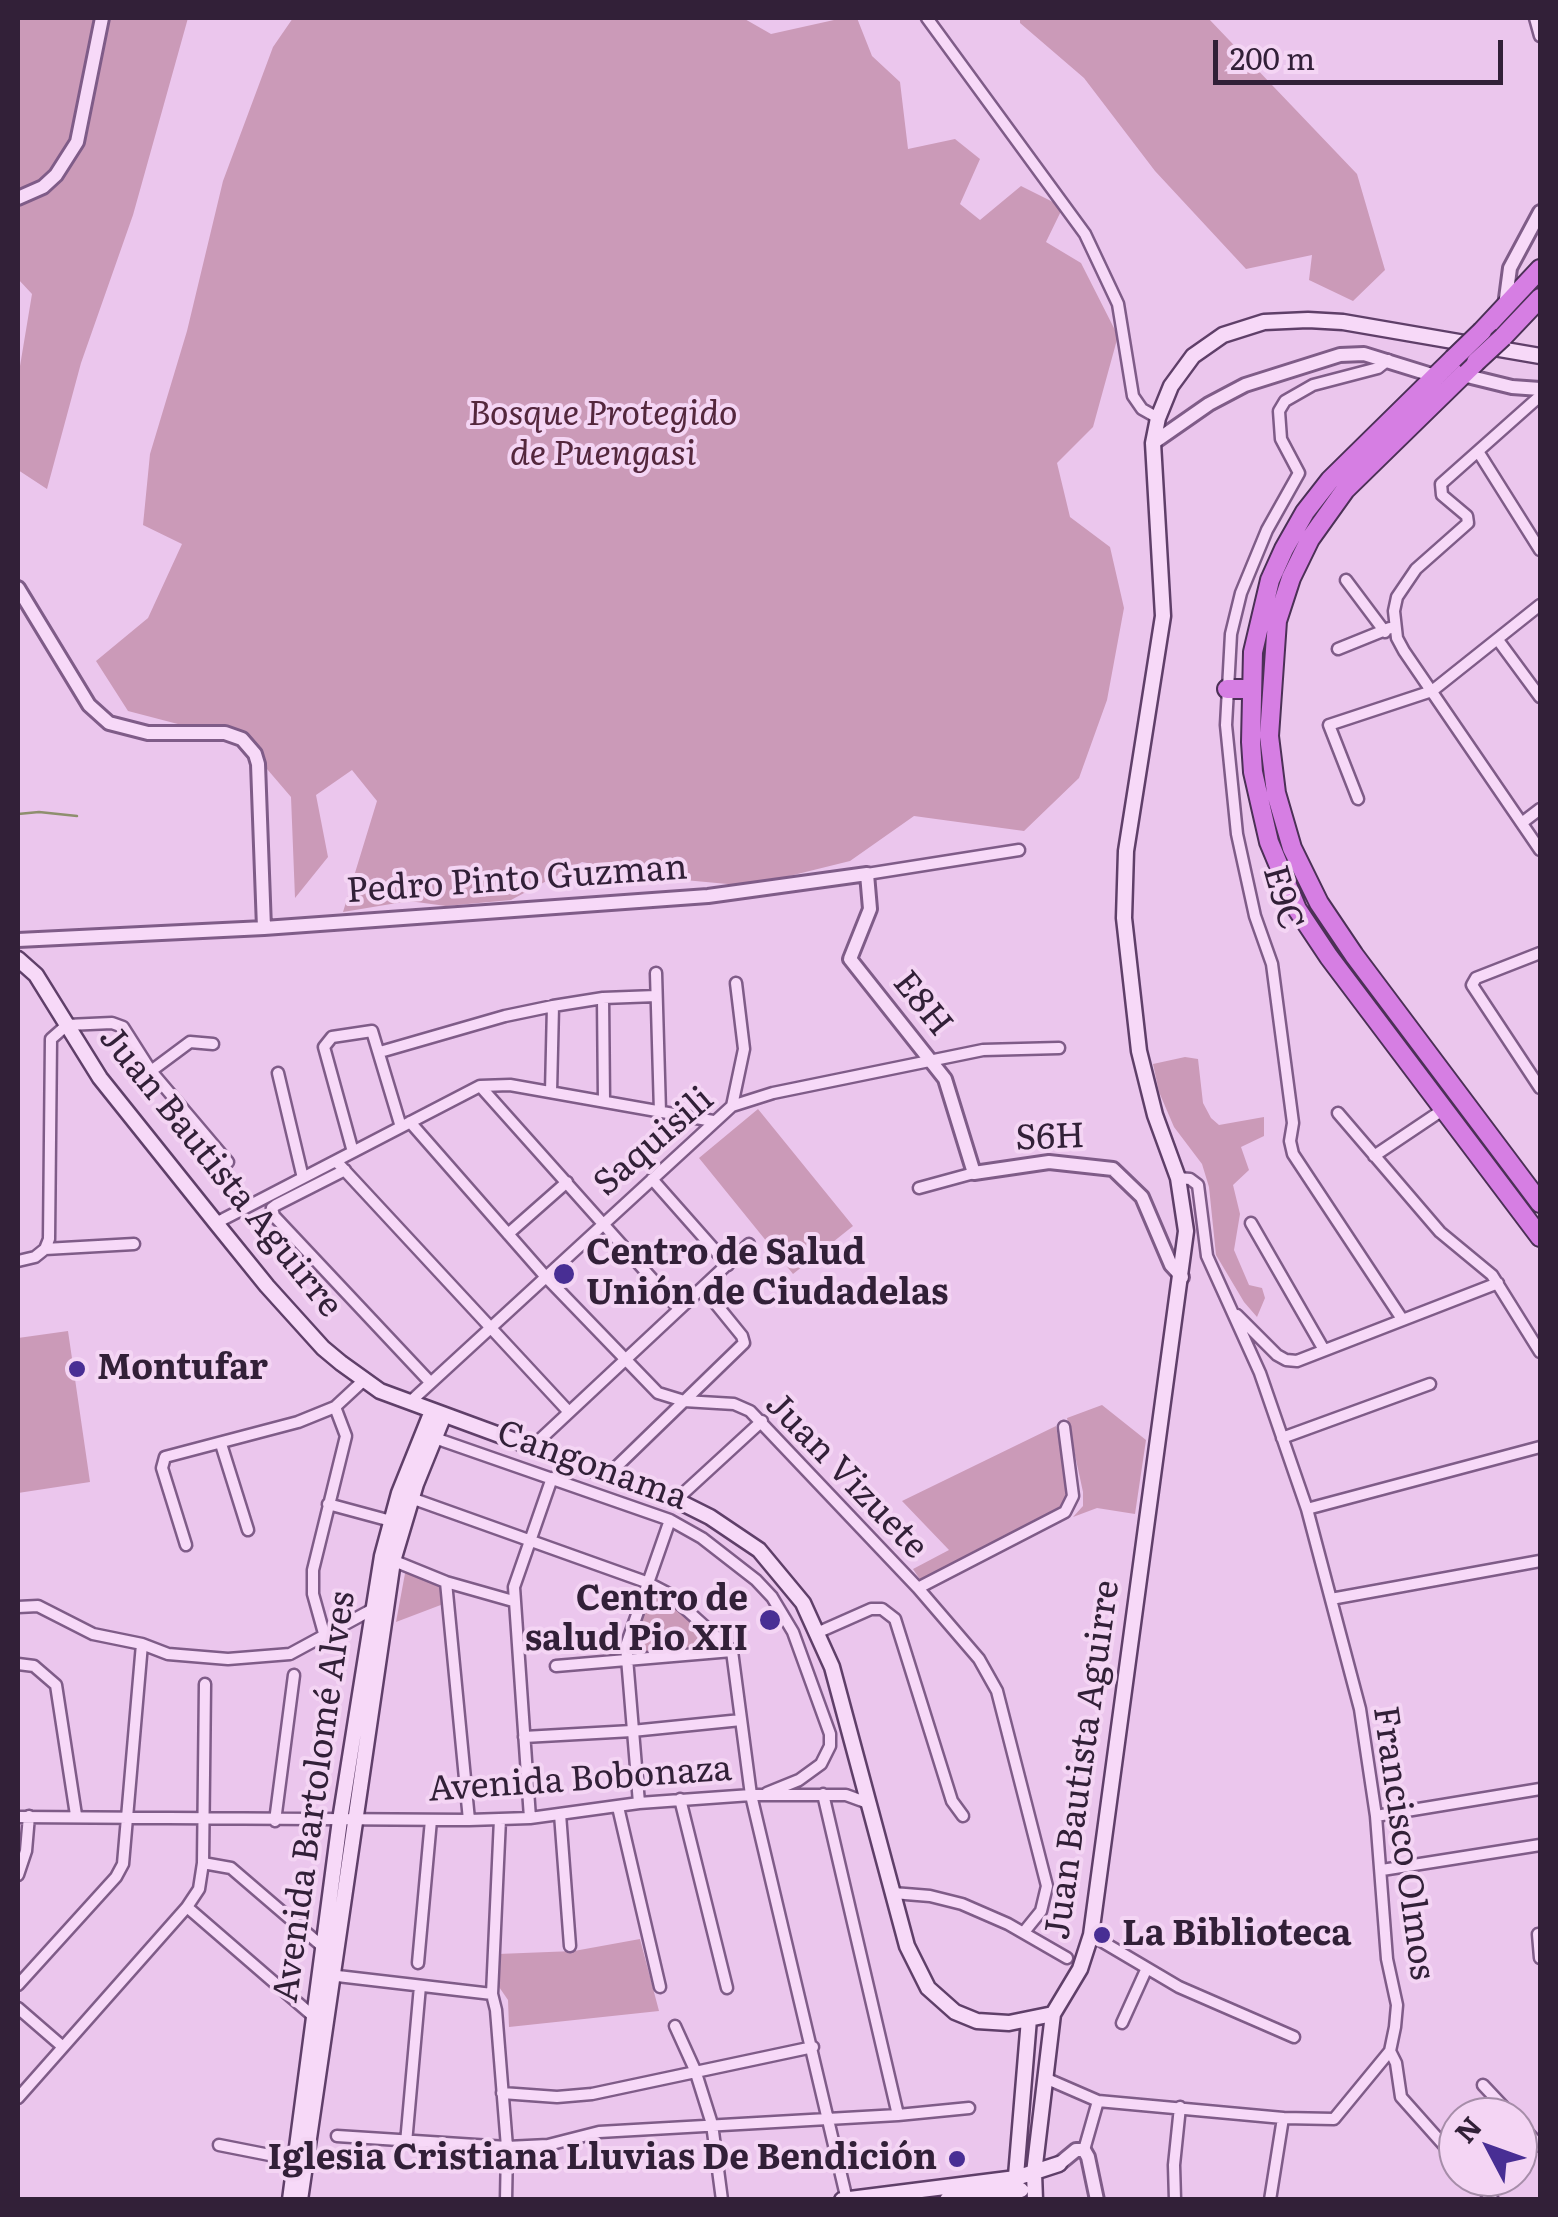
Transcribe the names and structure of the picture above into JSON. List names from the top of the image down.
{
  "streets": {
    "main road": ["Juan Bautista Aguirre", "Avenida Bartolomé Alves"],
    "street": [
      "Pedro Pinto Guzman",
      "E9C",
      "E8H",
      "S6H",
      "Saquisili",
      "Cangonama",
      "Juan Vizuete",
      "Avenida Bobonaza",
      "Francisco Olmos"
    ]
  },
  "crossings": [
    ["Pedro Pinto Guzman", "E8H"],
    ["E8H", "S6H"],
    ["E8H", "Saquisili"],
    ["S6H", "Juan Bautista Aguirre"],
    ["Saquisili", "Juan Bautista Aguirre"],
    ["Saquisili", "Juan Vizuete"],
    ["Juan Bautista Aguirre", "Avenida Bobonaza"],
    ["Juan Bautista Aguirre", "Avenida Bartolomé Alves"],
    ["Juan Bautista Aguirre", "Francisco Olmos"],
    ["Cangonama", "Avenida Bobonaza"],
    ["Cangonama", "Avenida Bartolomé Alves"],
    ["Avenida Bobonaza", "Avenida Bartolomé Alves"]
  ],
  "parks": ["Bosque Protegido de Puengasi"],
  "places": [
    "Centro de Salud Unión de Ciudadelas",
    "Montufar",
    "Centro de salud Pio XII",
    "La Biblioteca",
    "Iglesia Cristiana Lluvias De Bendición"
  ],
  "scale_bar": "200 m",
  "north": "top left"
}
